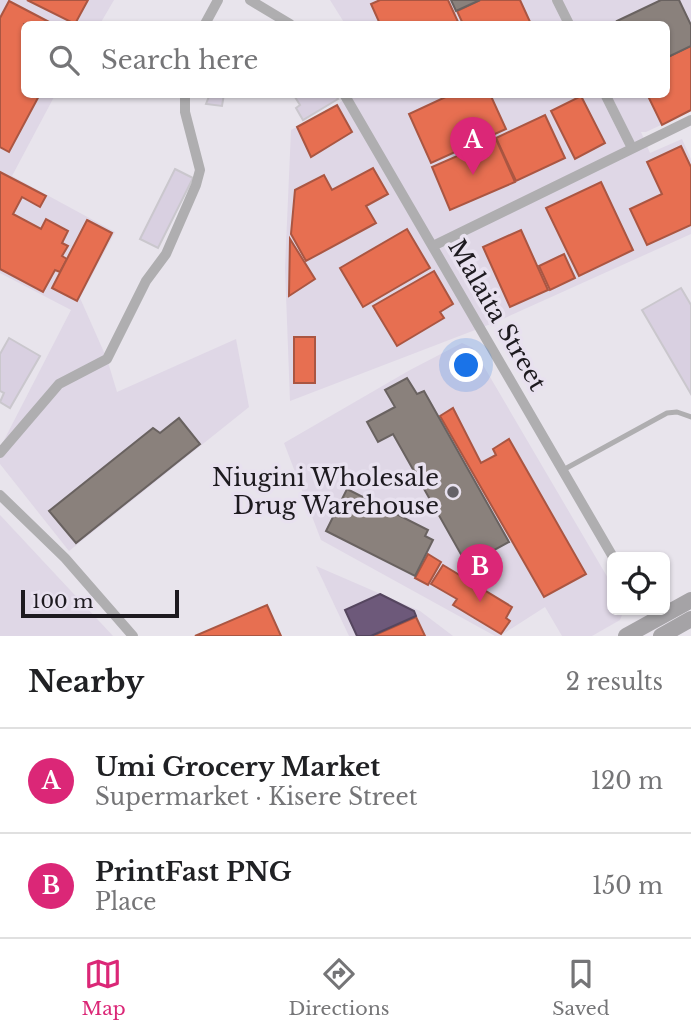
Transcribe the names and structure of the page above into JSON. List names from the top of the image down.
{
  "streets": {
    "street": ["Malaita Street"]
  },
  "places": ["Niugini Wholesale Drug Warehouse"],
  "scale_bar": "100 m",
  "page": {
    "search": "Search here",
    "pins": ["A", "B"],
    "scale": "100 m",
    "heading": ["Nearby", "2 results"],
    "list": [
      {
        "mark": "A",
        "name": "Umi Grocery Market",
        "note": "Supermarket · Kisere Street",
        "value": "120 m"
      },
      {
        "mark": "B",
        "name": "PrintFast PNG",
        "note": "Place",
        "value": "150 m"
      }
    ],
    "nav": ["Map", "Directions", "Saved"]
  }
}
